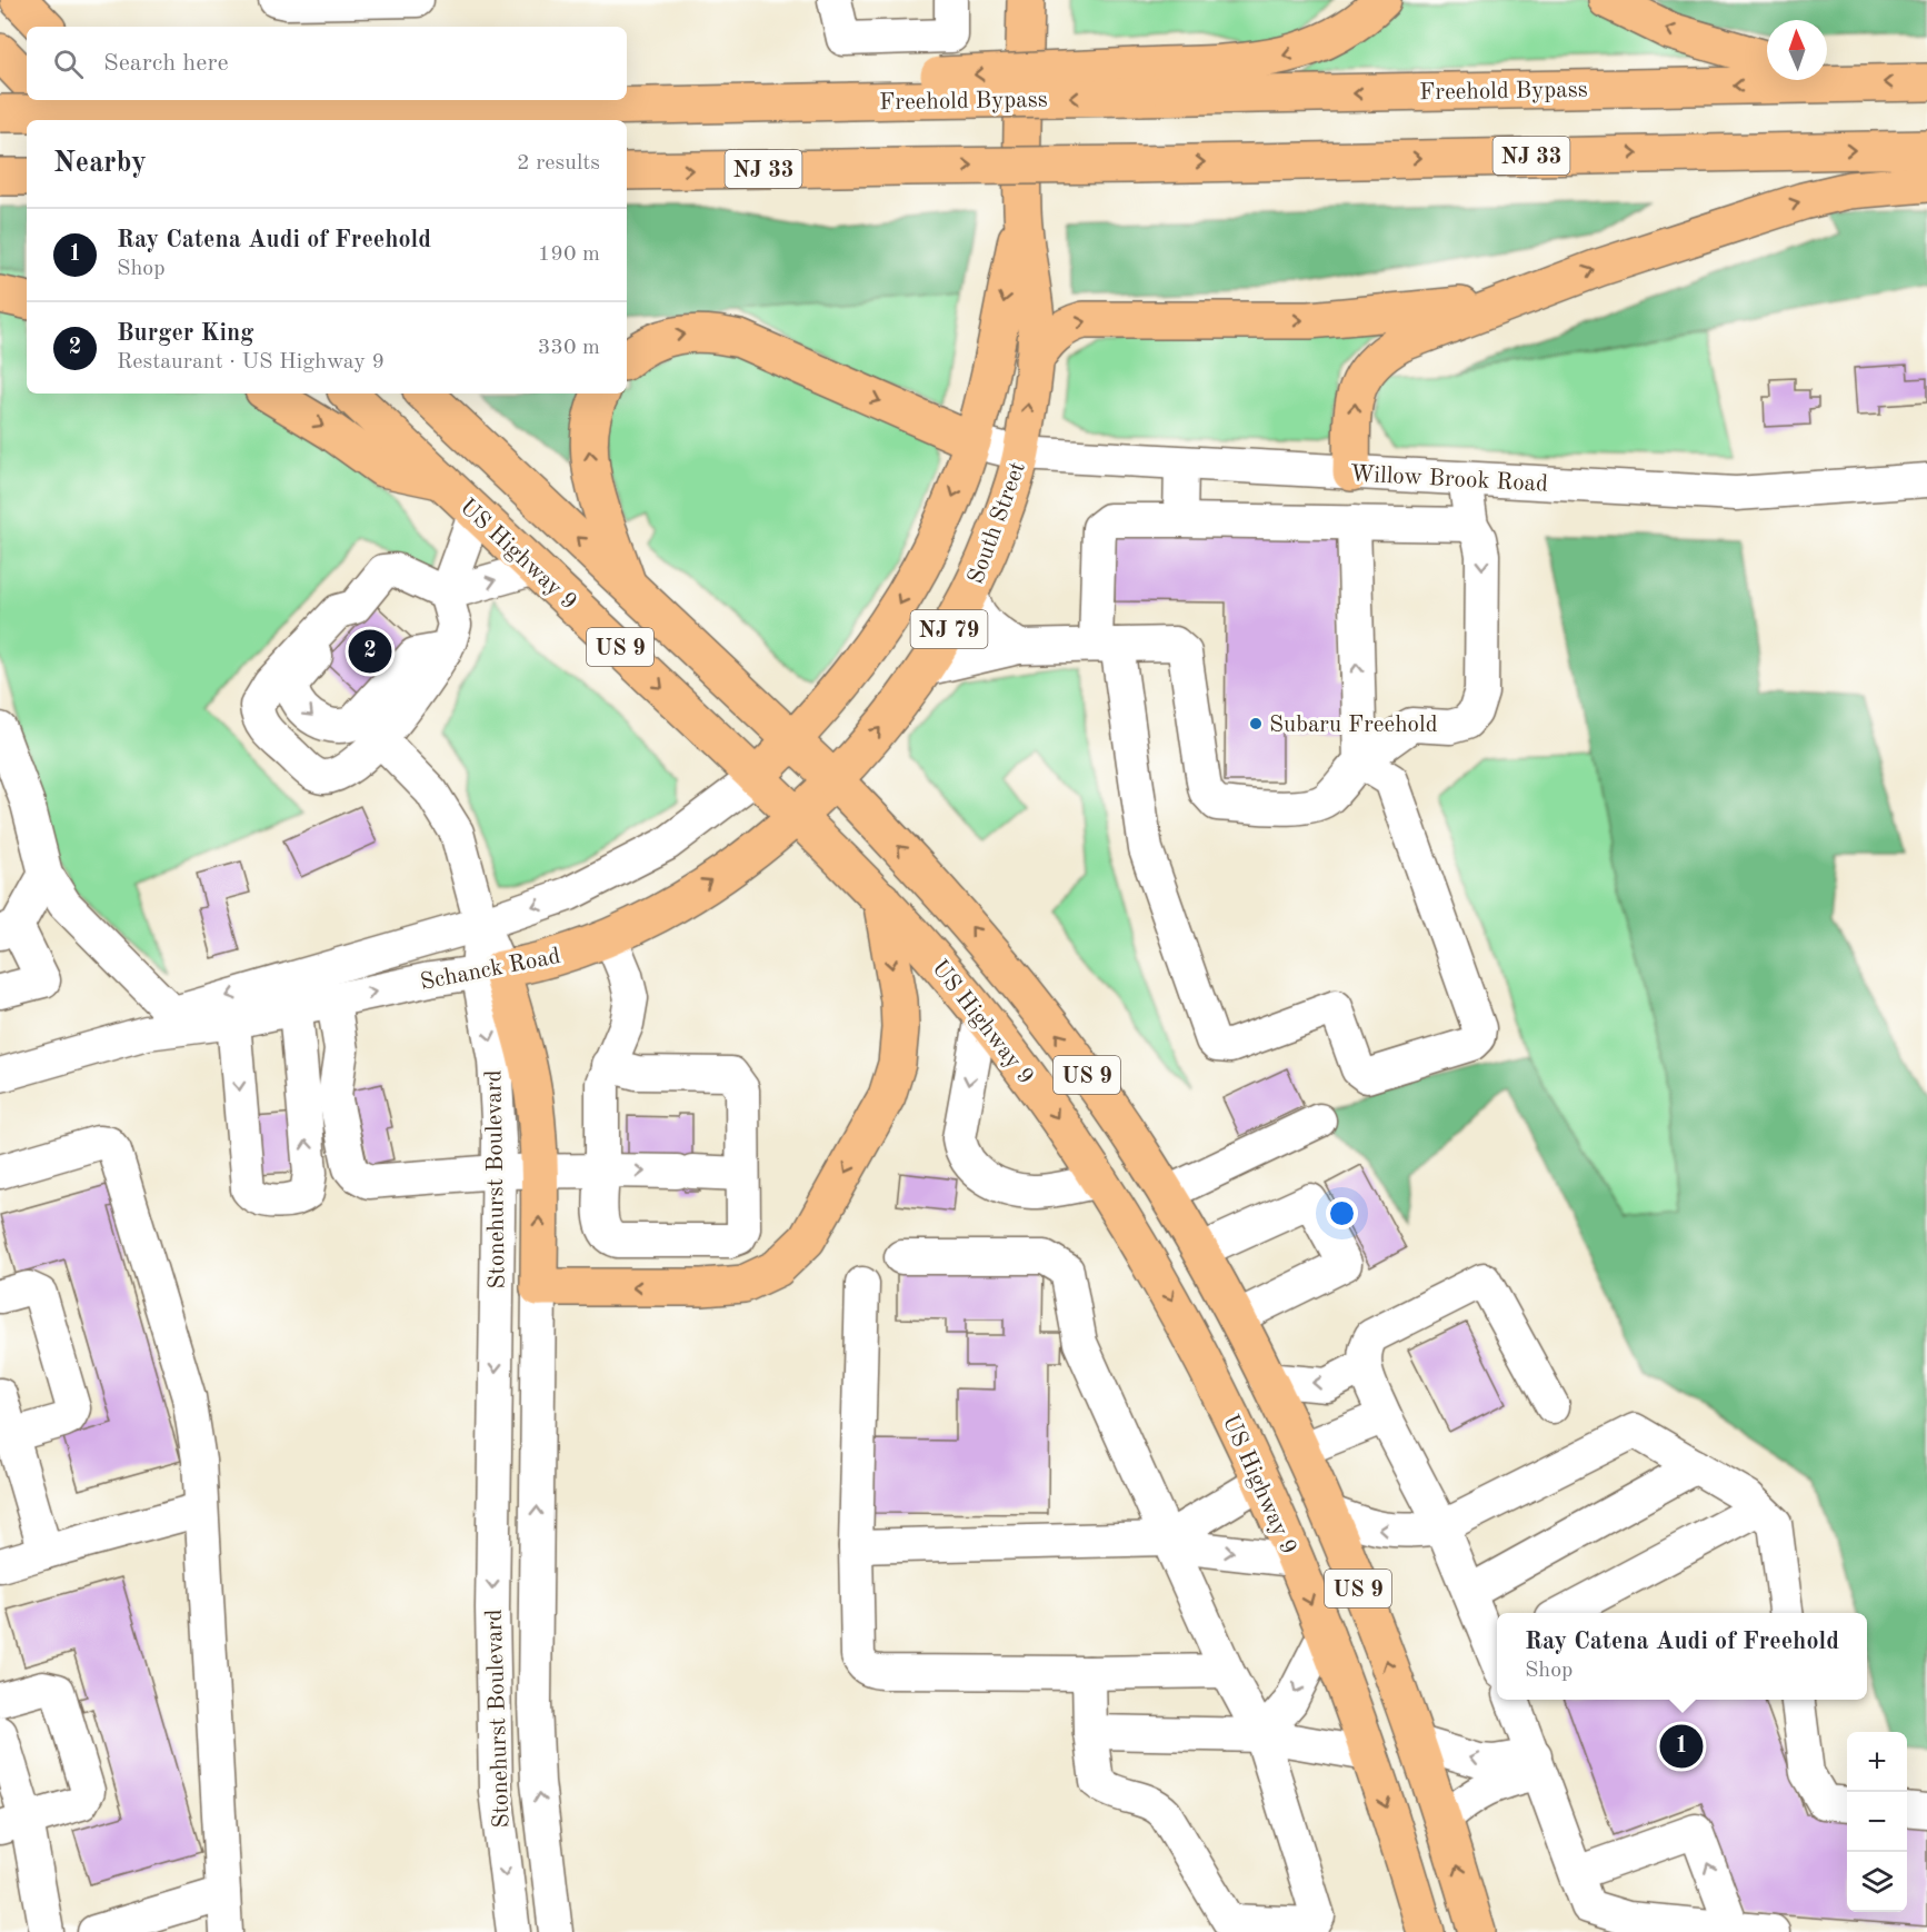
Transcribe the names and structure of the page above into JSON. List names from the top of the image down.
{
  "streets": {
    "main road": [
      "Freehold Bypass",
      "NJ 33",
      "South Street",
      "US Highway 9",
      "NJ 79",
      "US 9",
      "Schanck Road",
      "Stonehurst Boulevard"
    ],
    "street": ["Willow Brook Road"]
  },
  "crossings": [
    ["Willow Brook Road", "South Street"],
    ["South Street", "US Highway 9"],
    ["South Street", "Schanck Road"],
    ["US Highway 9", "Schanck Road"],
    ["Schanck Road", "Stonehurst Boulevard"]
  ],
  "places": ["Subaru Freehold"],
  "north": "top",
  "page": {
    "search": "Search here",
    "heading": ["Nearby", "2 results"],
    "list": [
      {
        "mark": "1",
        "name": "Ray Catena Audi of Freehold",
        "note": "Shop",
        "value": "190 m"
      },
      {
        "mark": "2",
        "name": "Burger King",
        "note": "Restaurant · US Highway 9",
        "value": "330 m"
      }
    ],
    "pins": ["2", "1"],
    "popup": ["Ray Catena Audi of Freehold", "Shop"],
    "map_buttons": ["+", "−"]
  }
}
